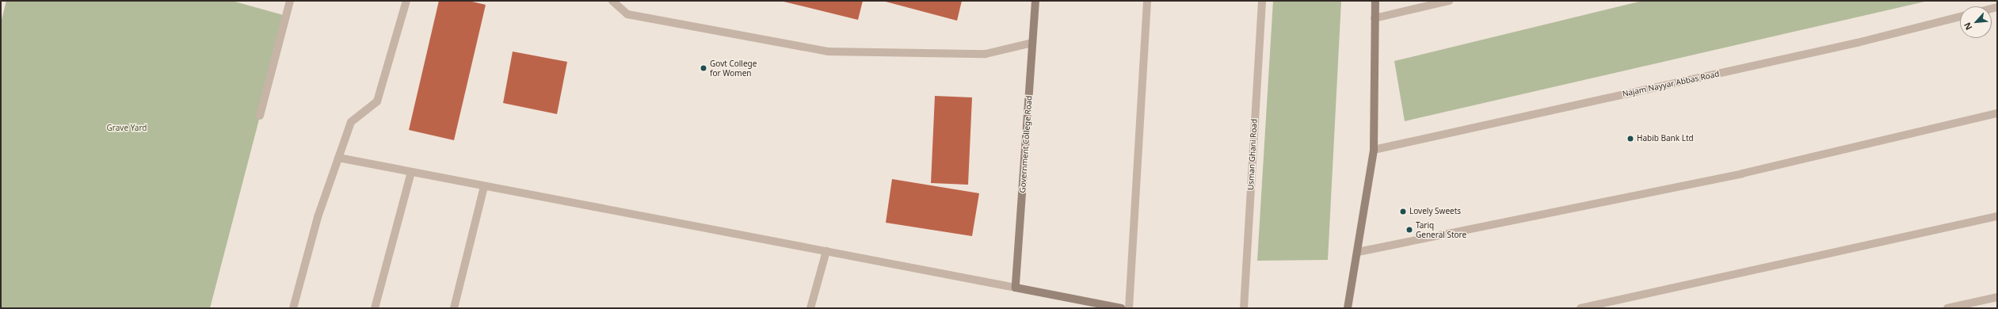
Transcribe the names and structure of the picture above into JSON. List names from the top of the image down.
{
  "streets": {
    "street": ["Najam Nayyar Abbas Road", "Government College Road", "Usman Ghani Road"]
  },
  "parks": ["Grave Yard"],
  "places": [
    "Govt College for Women",
    "Habib Bank Ltd",
    "Lovely Sweets",
    "Tariq General Store"
  ],
  "north": "bottom left"
}
